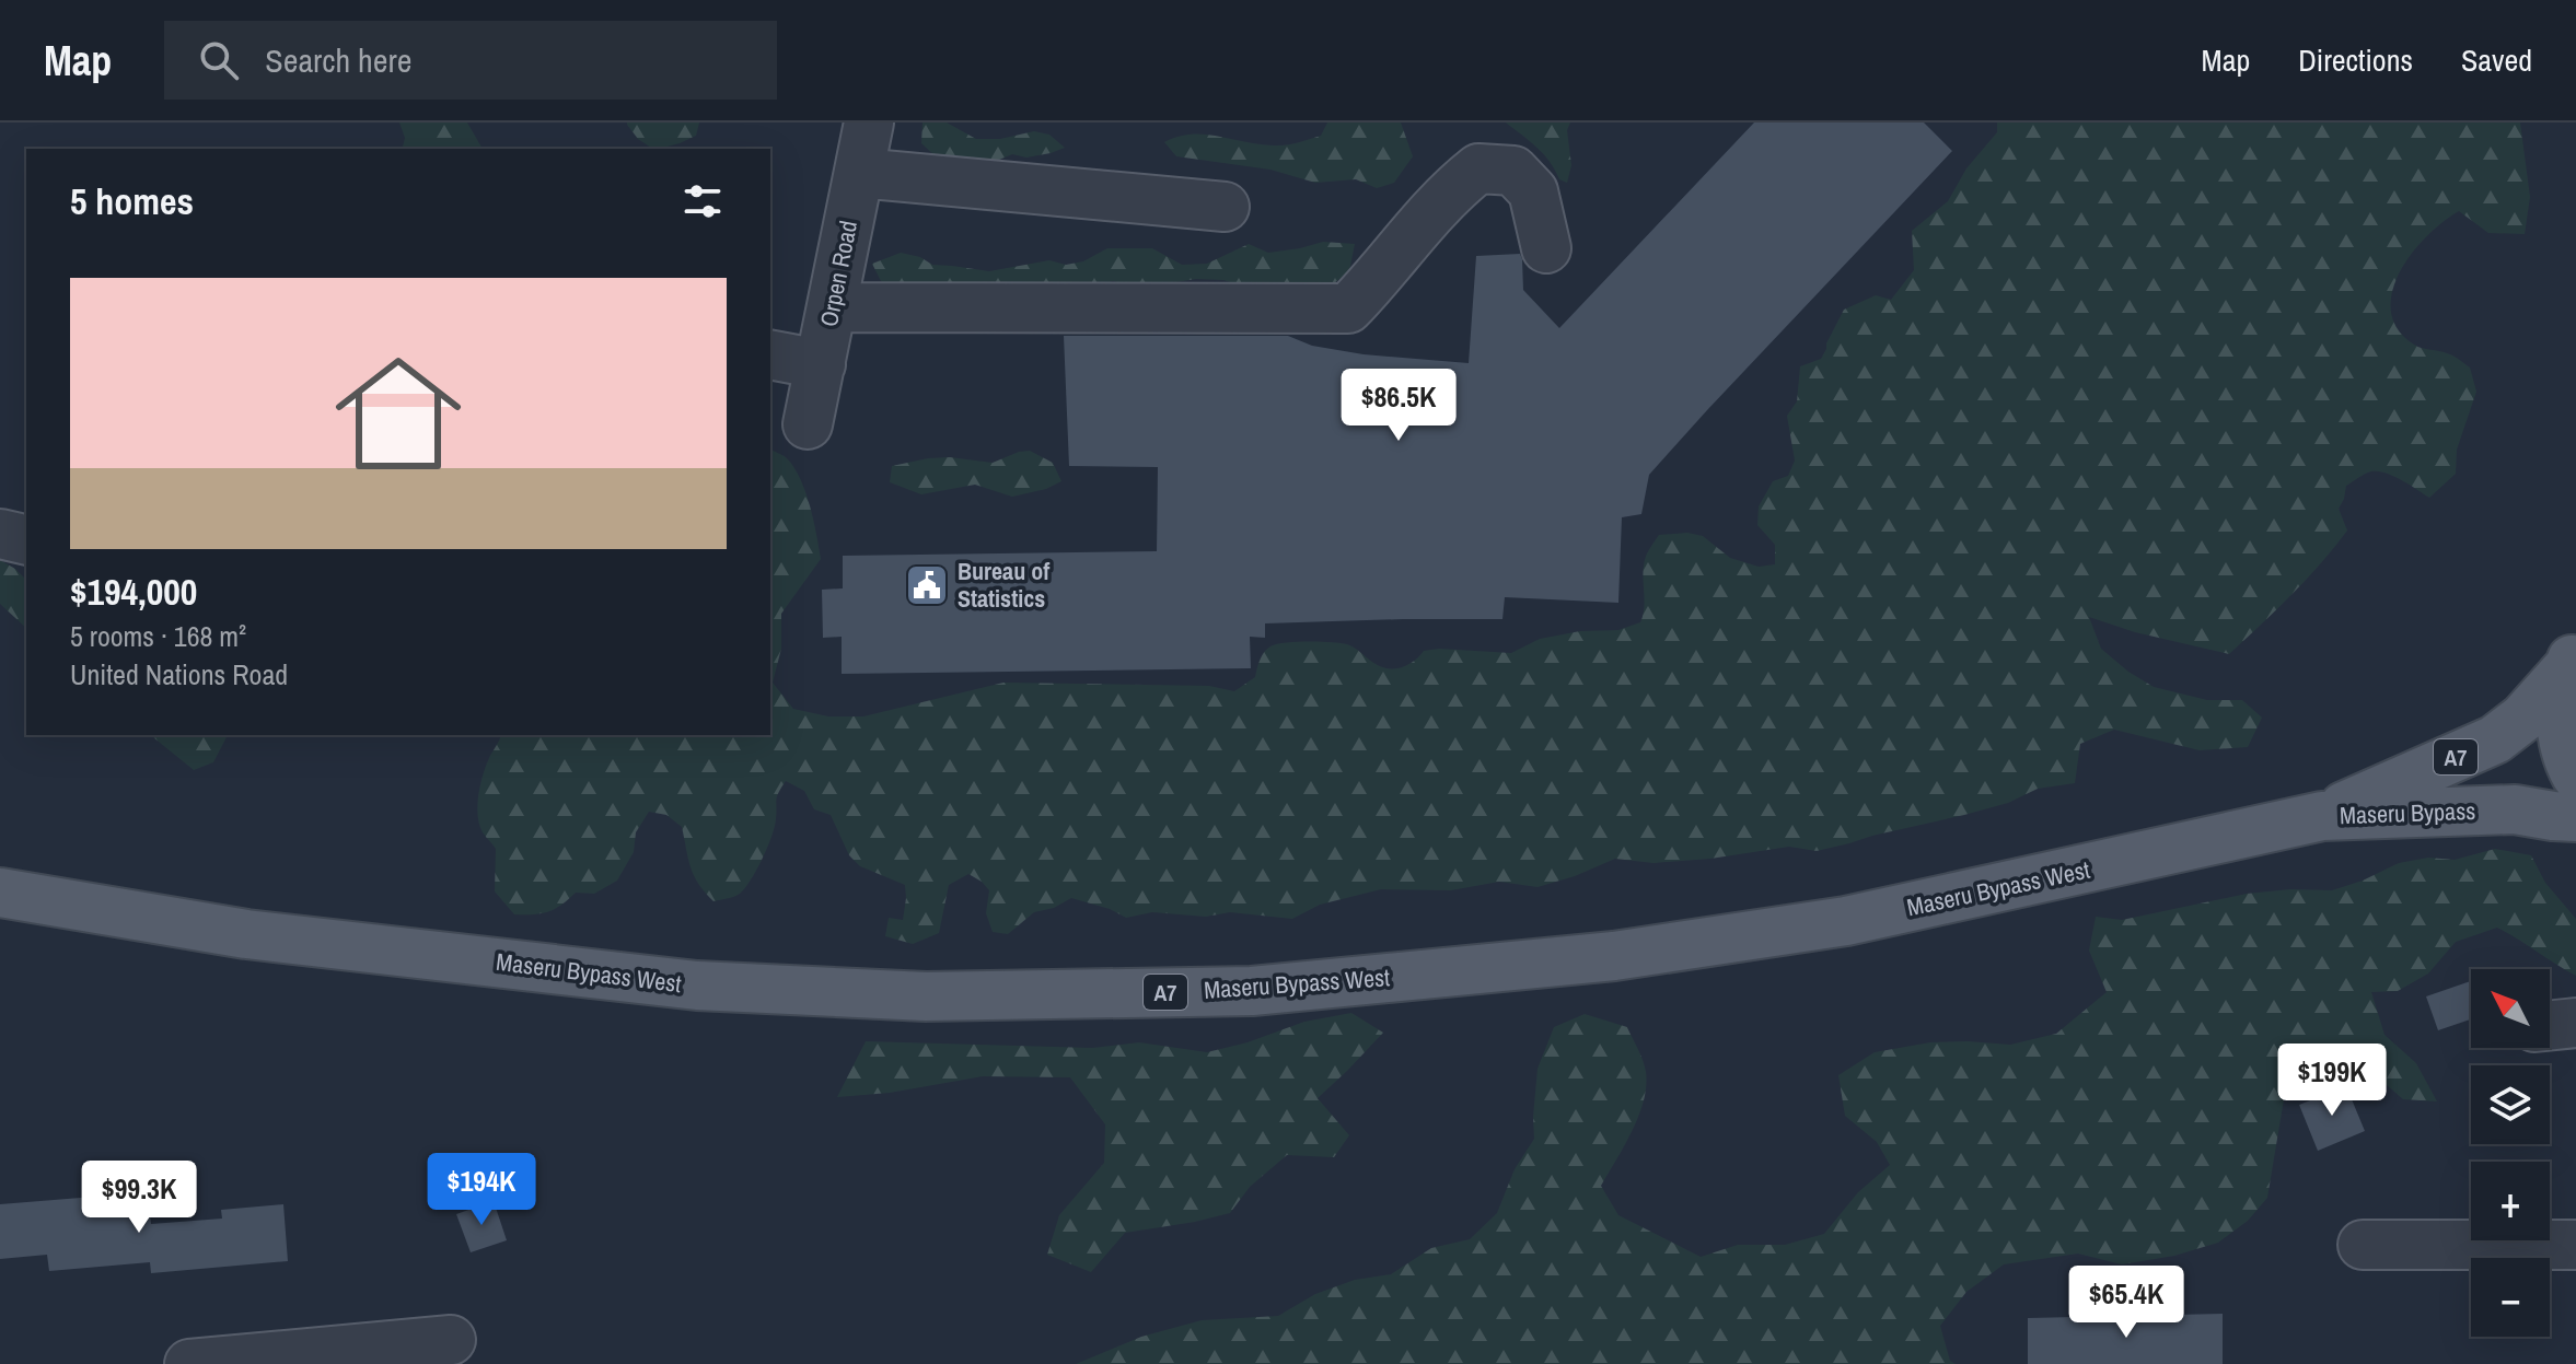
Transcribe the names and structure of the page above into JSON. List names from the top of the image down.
{
  "streets": {
    "main road": ["A7", "Maseru Bypass", "Maseru Bypass West"],
    "street": ["Orpen Road"]
  },
  "crossings": [
    ["A7", "Maseru Bypass"],
    ["Maseru Bypass", "Maseru Bypass West"]
  ],
  "places": {
    "public building": ["Bureau of Statistics"]
  },
  "north": "top left",
  "page": {
    "header": "Map",
    "search": "Search here",
    "nav": ["Map", "Directions", "Saved"],
    "heading": "5 homes",
    "list": [
      {
        "name": "$194,000",
        "note": "5 rooms · 168 m² · United Nations Road"
      }
    ],
    "price": [
      "$86.5K",
      "$199K",
      "$194K",
      "$99.3K",
      "$65.4K"
    ],
    "map_buttons": ["+", "−"]
  }
}
